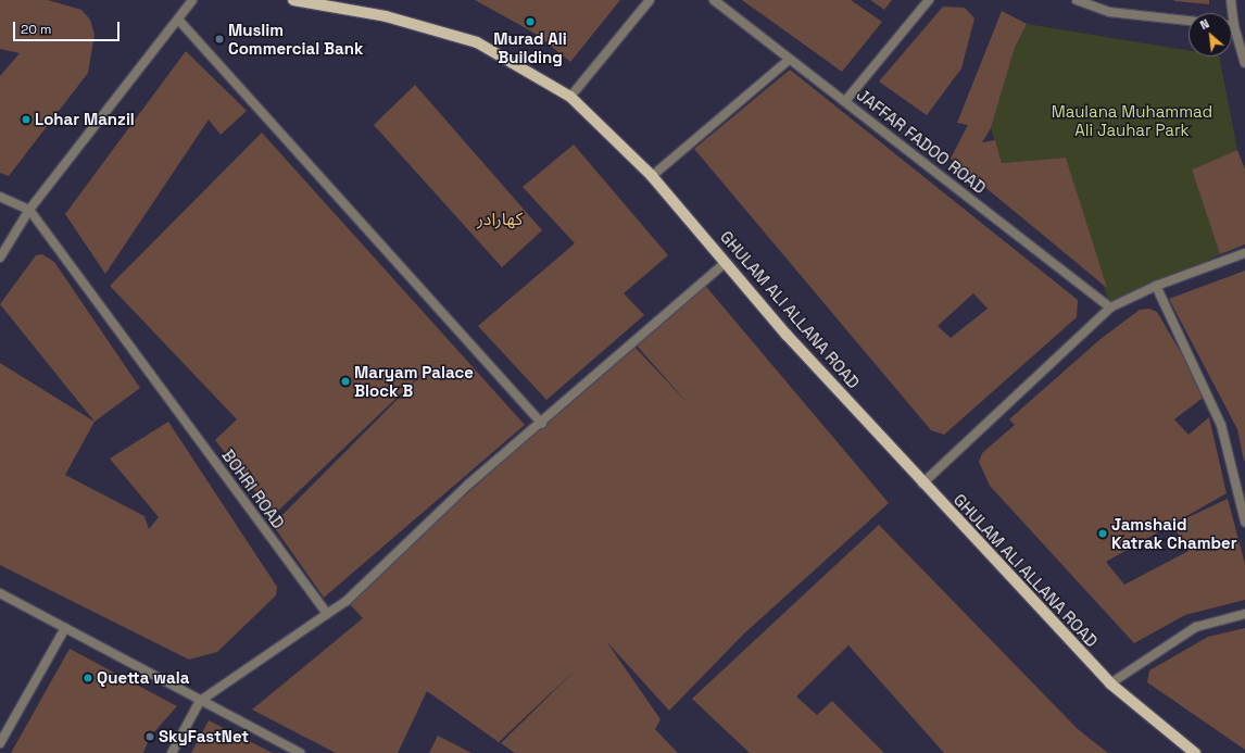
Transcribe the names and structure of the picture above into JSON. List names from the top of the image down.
{
  "streets": {
    "main road": ["GHULAM ALI ALLANA ROAD"],
    "street": ["JAFFAR FADOO ROAD", "BOHRI ROAD"]
  },
  "districts": ["کھارادر"],
  "parks": ["Maulana Muhammad Ali Jauhar Park"],
  "places": [
    "Murad Ali Building",
    "Muslim Commercial Bank",
    "Lohar Manzil",
    "Maryam Palace Block B",
    "Jamshaid Katrak Chamber",
    "Quetta wala",
    "SkyFastNet"
  ],
  "scale_bar": "20 m",
  "north": "top left"
}
